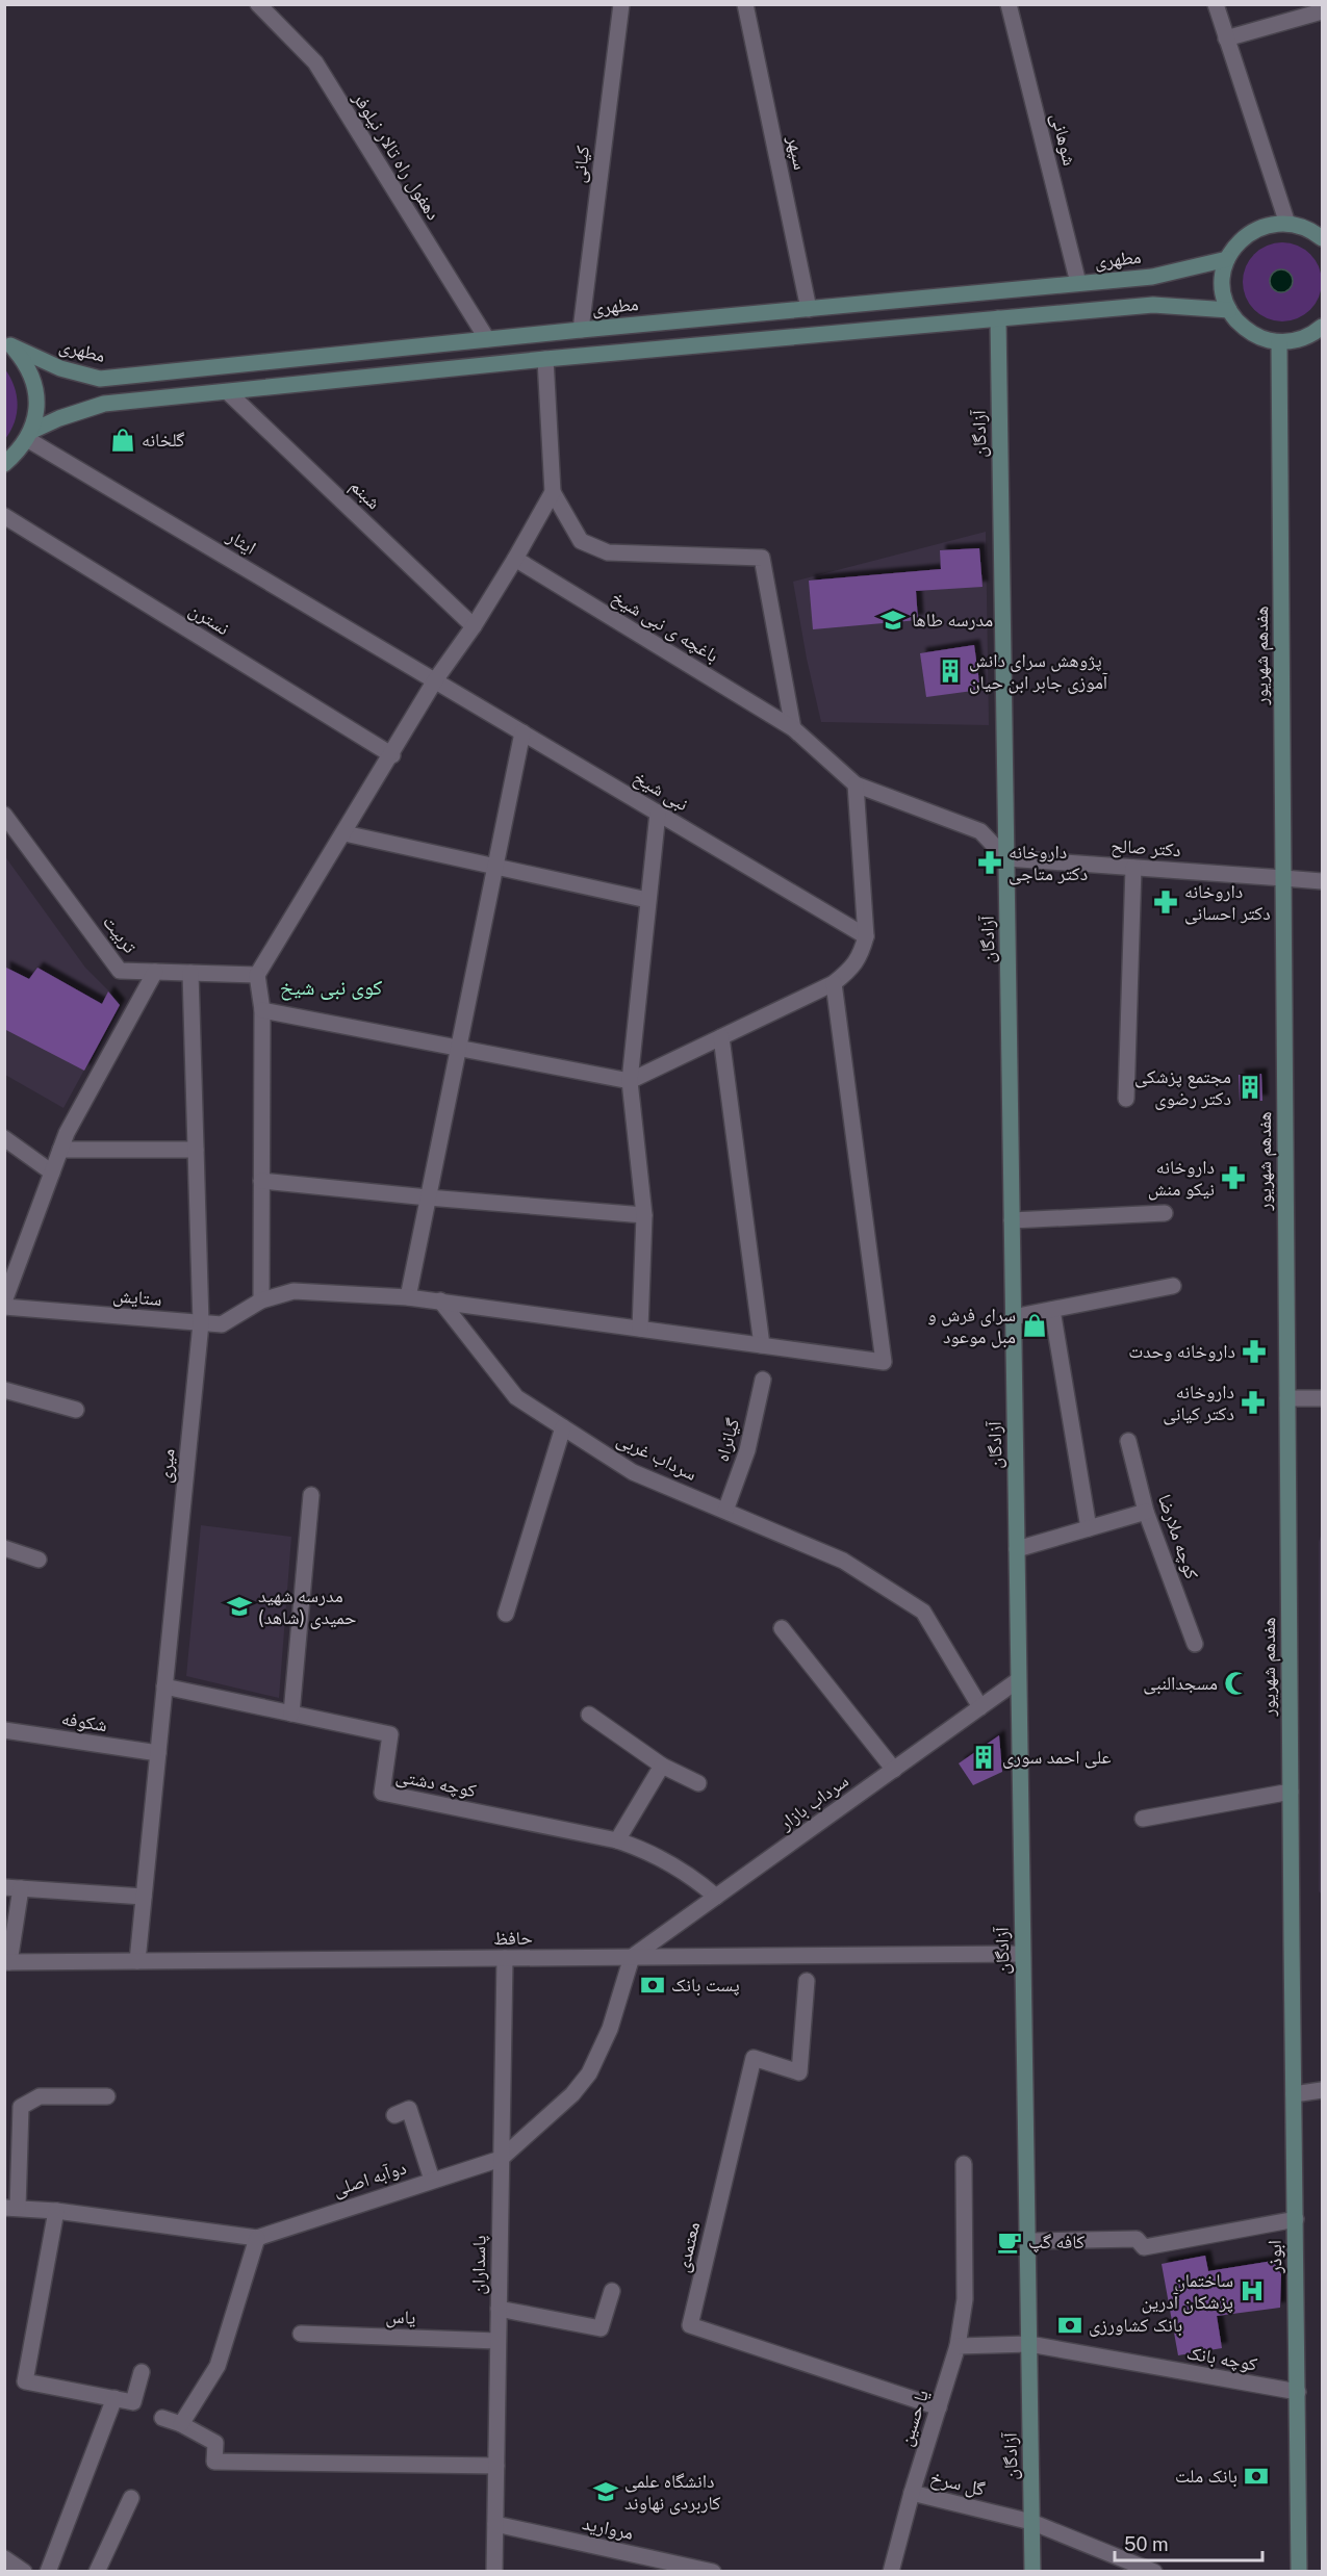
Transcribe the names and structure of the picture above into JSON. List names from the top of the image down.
{
  "streets": {
    "main road": [
      "مطهری",
      "آزادگان",
      "هفدهم شهریور",
      "ابوذر"
    ],
    "street": [
      "شوهانی",
      "سپهر",
      "دهفول راه تالار نیلوفر",
      "کیانی",
      "شبنم",
      "ایثار",
      "نسترن",
      "باغچه ی نبی شیخ",
      "نبی شیخ",
      "دکتر صالح",
      "تربیت",
      "ستایش",
      "گیانراه",
      "سرداب غربی",
      "میری",
      "کوچه ملارضا",
      "شکوفه",
      "کوچه دشتی",
      "سرداب بازار",
      "حافظ",
      "دوآبه اصلی",
      "معتمدی",
      "پاسداران",
      "یاس",
      "کوچه بانک",
      "یا حسین",
      "گل سرخ",
      "مروارید"
    ]
  },
  "crossings": [
    ["شوهانی", "مطهری"],
    ["سپهر", "مطهری"],
    ["دهفول راه تالار نیلوفر", "مطهری"],
    ["کیانی", "مطهری"],
    ["آزادگان", "دکتر صالح"],
    ["آزادگان", "سرداب بازار"],
    ["آزادگان", "حافظ"],
    ["آزادگان", "کوچه بانک"],
    ["آزادگان", "گل سرخ"],
    ["ایثار", "نبی شیخ"],
    ["هفدهم شهریور", "دکتر صالح"],
    ["هفدهم شهریور", "ابوذر"],
    ["تربیت", "میری"],
    ["ستایش", "میری"],
    ["گیانراه", "سرداب غربی"],
    ["سرداب غربی", "سرداب بازار"],
    ["میری", "شکوفه"],
    ["میری", "کوچه دشتی"],
    ["میری", "حافظ"],
    ["کوچه دشتی", "سرداب بازار"],
    ["سرداب بازار", "حافظ"],
    ["سرداب بازار", "دوآبه اصلی"],
    ["حافظ", "دوآبه اصلی"],
    ["حافظ", "پاسداران"],
    ["دوآبه اصلی", "پاسداران"],
    ["معتمدی", "یا حسین"],
    ["ابوذر", "کوچه بانک"],
    ["پاسداران", "یاس"],
    ["پاسداران", "مروارید"],
    ["یا حسین", "گل سرخ"]
  ],
  "districts": ["کوی نبی شیخ"],
  "places": {
    "shop": ["گلخانه", "سرای فرش و مبل موعود"],
    "school or university": ["مدرسه طاها", "مدرسه شهید حمیدی (شاهد)", "دانشگاه علمی کاربردی نهاوند"],
    "building": ["پژوهش سرای دانش آموزی جابر ابن حیان", "مجتمع پزشکی دکتر رضوی", "علی احمد سوری"],
    "pharmacy": [
      "داروخانه دکتر متاجی",
      "داروخانه دکتر احسانی",
      "داروخانه نیکو منش",
      "داروخانه وحدت",
      "داروخانه دکتر کیانی"
    ],
    "mosque": ["مسجدالنبی"],
    "bank": ["پست بانک", "بانک کشاورزی", "بانک ملت"],
    "cafe": ["کافه گپ"],
    "hospital": ["ساختمان پزشکان آدرین"]
  },
  "scale_bar": "50 m"
}
